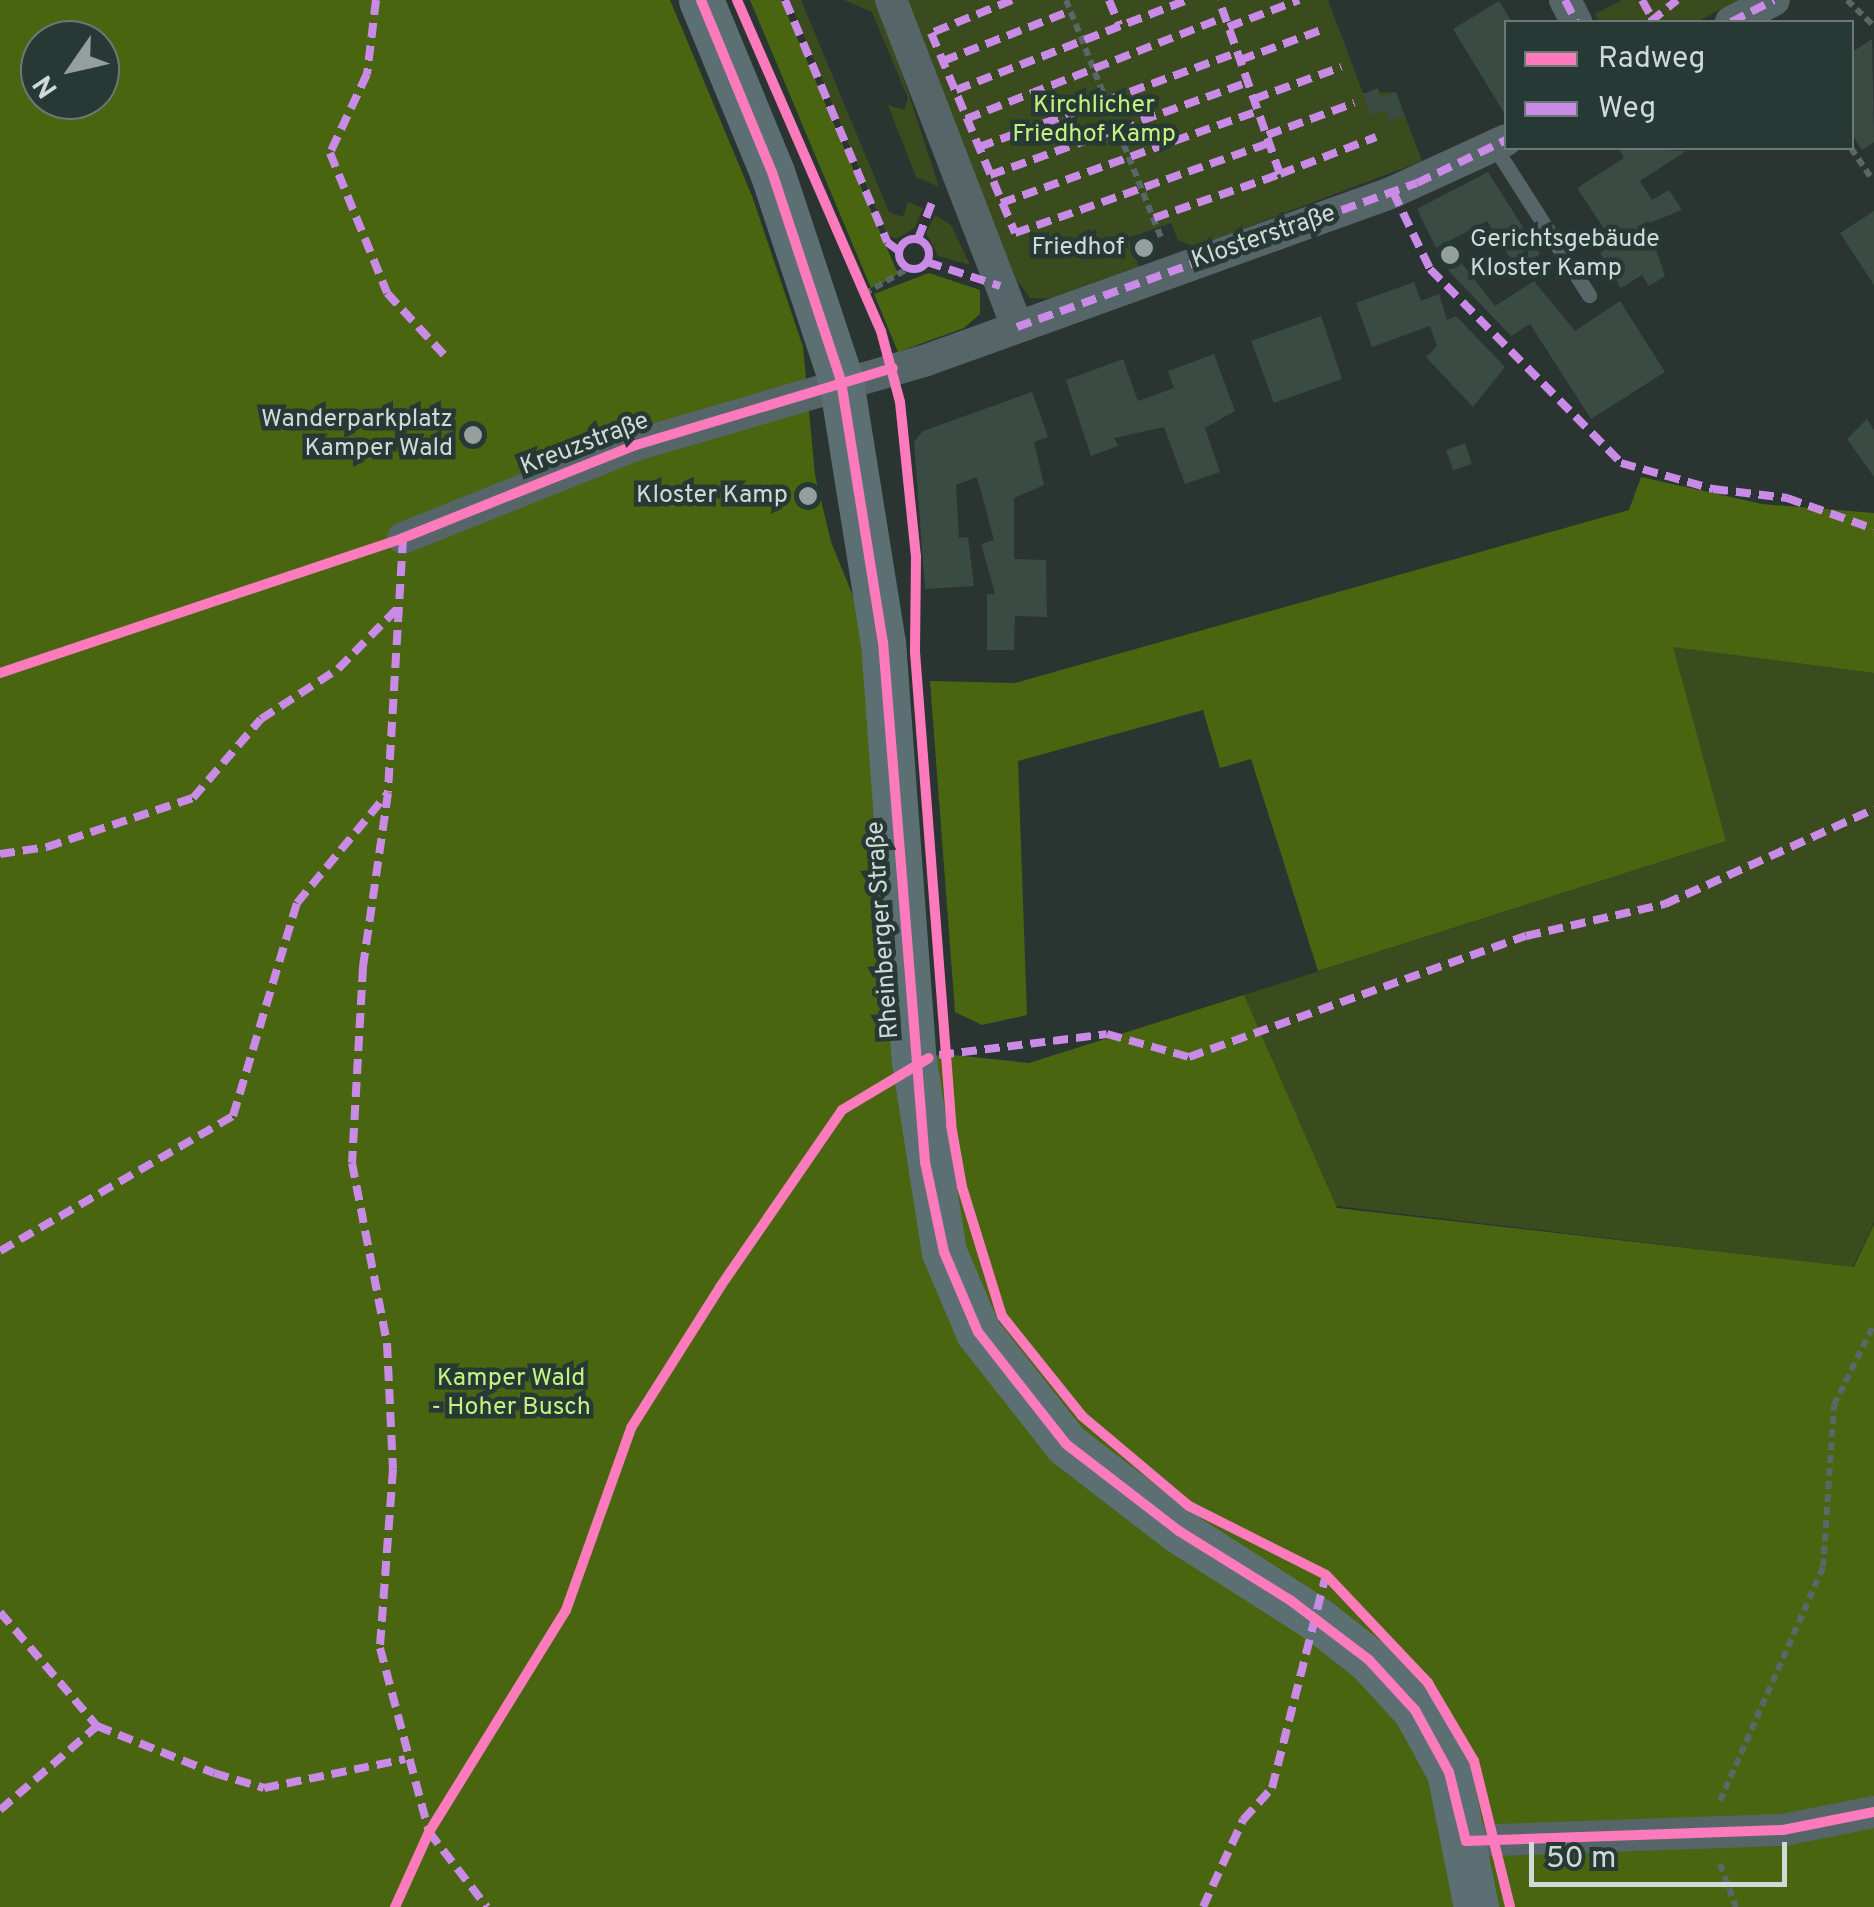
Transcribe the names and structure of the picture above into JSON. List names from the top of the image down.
{
  "streets": {
    "main road": ["Rheinberger Straße"],
    "street": ["Klosterstraße", "Kreuzstraße"]
  },
  "crossings": [
    ["Klosterstraße", "Kreuzstraße"],
    ["Klosterstraße", "Rheinberger Straße"],
    ["Kreuzstraße", "Rheinberger Straße"]
  ],
  "parks": ["Kirchlicher Friedhof Kamp", "Kamper Wald - Hoher Busch"],
  "places": [
    "Friedhof",
    "Gerichtsgebäude Kloster Kamp",
    "Wanderparkplatz Kamper Wald",
    "Kloster Kamp"
  ],
  "legend": ["Radweg", "Weg"],
  "scale_bar": "50 m",
  "north": "bottom left"
}
